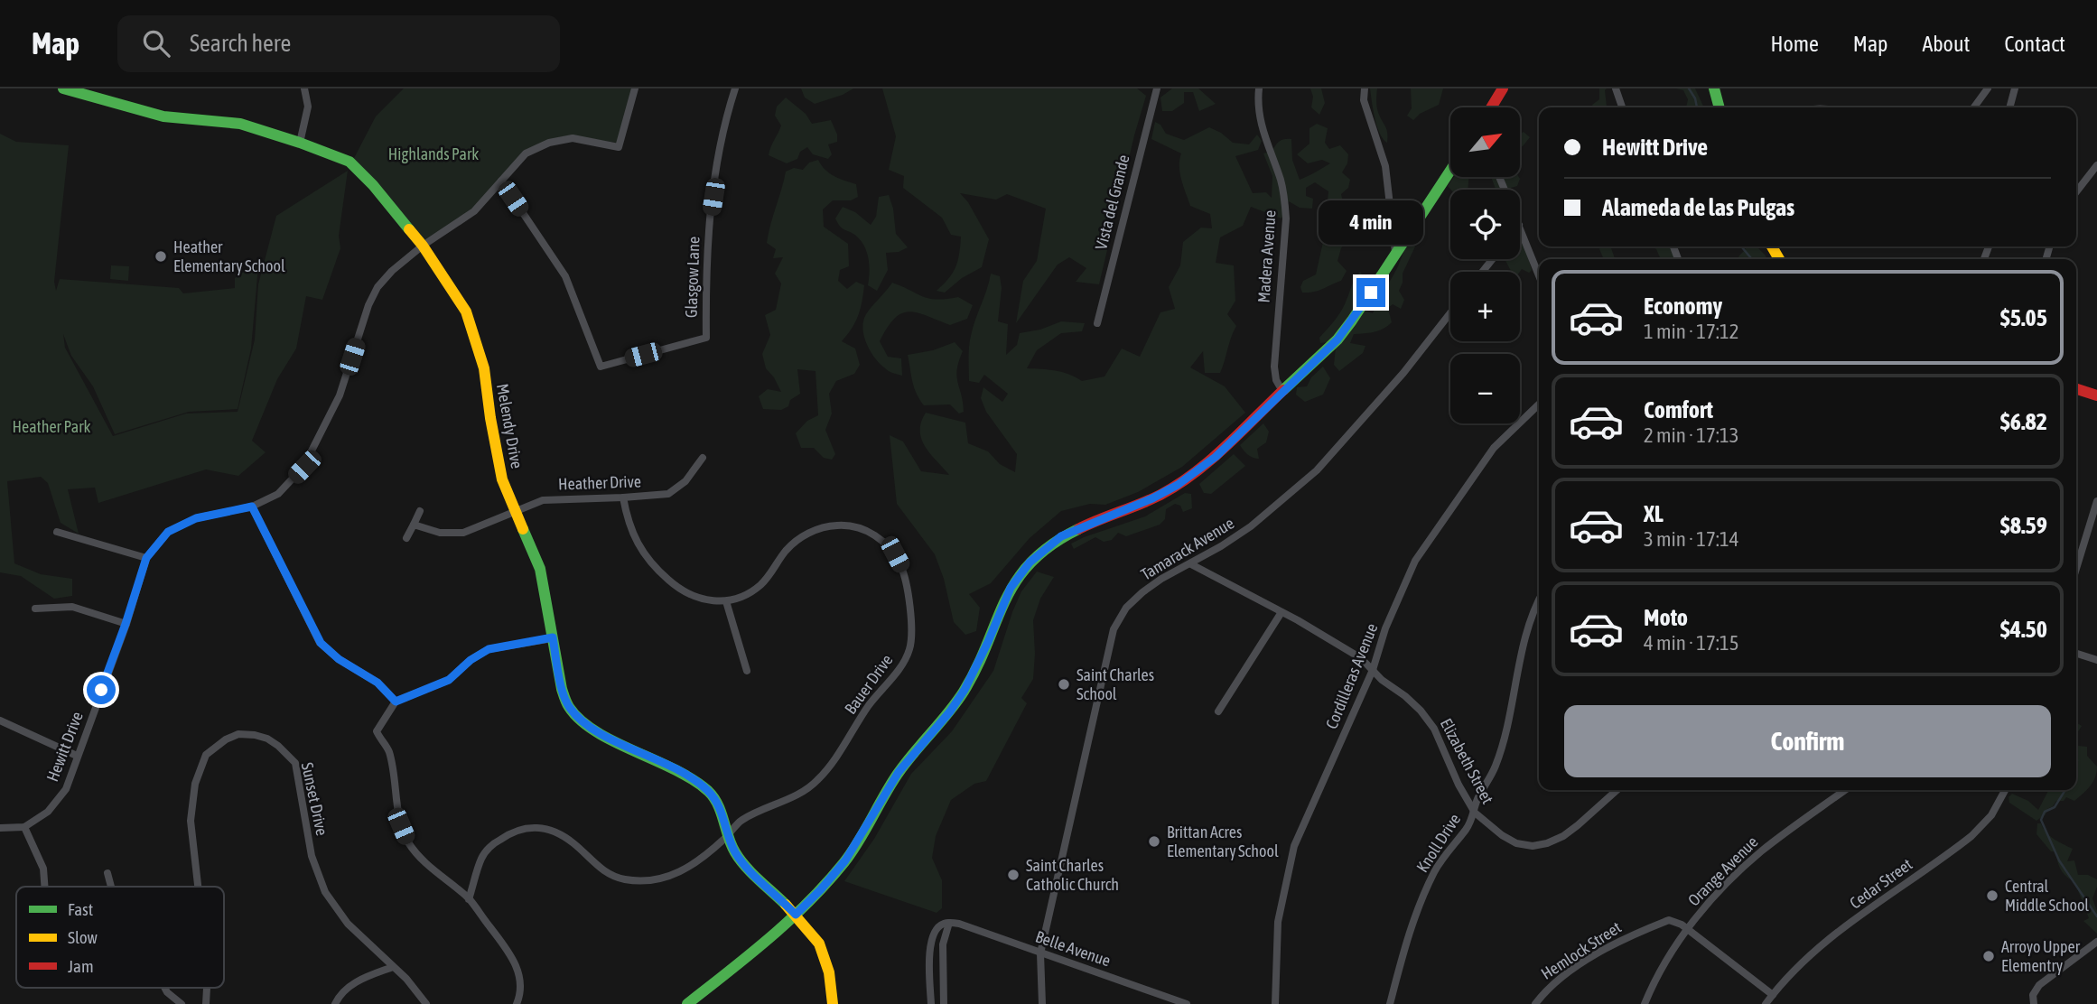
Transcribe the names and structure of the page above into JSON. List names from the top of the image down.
{
  "streets": {
    "street": [
      "Vista del Grande",
      "Madera Avenue",
      "Glasgow Lane",
      "Melendy Drive",
      "Heather Drive",
      "Tamarack Avenue",
      "Cordilleras Avenue",
      "Bauer Drive",
      "Hewitt Drive",
      "Elizabeth Street",
      "Sunset Drive",
      "Knoll Drive",
      "Orange Avenue",
      "Cedar Street",
      "Belle Avenue",
      "Hemlock Street"
    ]
  },
  "crossings": [
    ["Glasgow Lane", "Hewitt Drive"],
    ["Melendy Drive", "Heather Drive"],
    ["Melendy Drive", "Bauer Drive"],
    ["Melendy Drive", "Hewitt Drive"],
    ["Tamarack Avenue", "Elizabeth Street"],
    ["Tamarack Avenue", "Belle Avenue"],
    ["Cordilleras Avenue", "Elizabeth Street"],
    ["Elizabeth Street", "Knoll Drive"],
    ["Orange Avenue", "Hemlock Street"],
    ["Cedar Street", "Hemlock Street"]
  ],
  "parks": ["Highlands Park", "Heather Park"],
  "places": [
    "Heather Elementary School",
    "Saint Charles School",
    "Brittan Acres Elementary School",
    "Saint Charles Catholic Church",
    "Central Middle School",
    "Arroyo Upper Elementry"
  ],
  "legend": ["Fast", "Slow", "Jam"],
  "north": "top right",
  "page": {
    "header": "Map",
    "search": "Search here",
    "nav": [
      "Home",
      "Map",
      "About",
      "Contact"
    ],
    "map_buttons": ["+", "−"],
    "banner": ["Hewitt Drive", "Alameda de las Pulgas"],
    "bubble": "4 min",
    "list": [
      {
        "name": "Economy",
        "note": "1 min · 17:12",
        "value": "$5.05"
      },
      {
        "name": "Comfort",
        "note": "2 min · 17:13",
        "value": "$6.82"
      },
      {
        "name": "XL",
        "note": "3 min · 17:14",
        "value": "$8.59"
      },
      {
        "name": "Moto",
        "note": "4 min · 17:15",
        "value": "$4.50"
      }
    ],
    "buttons": "Confirm"
  }
}
